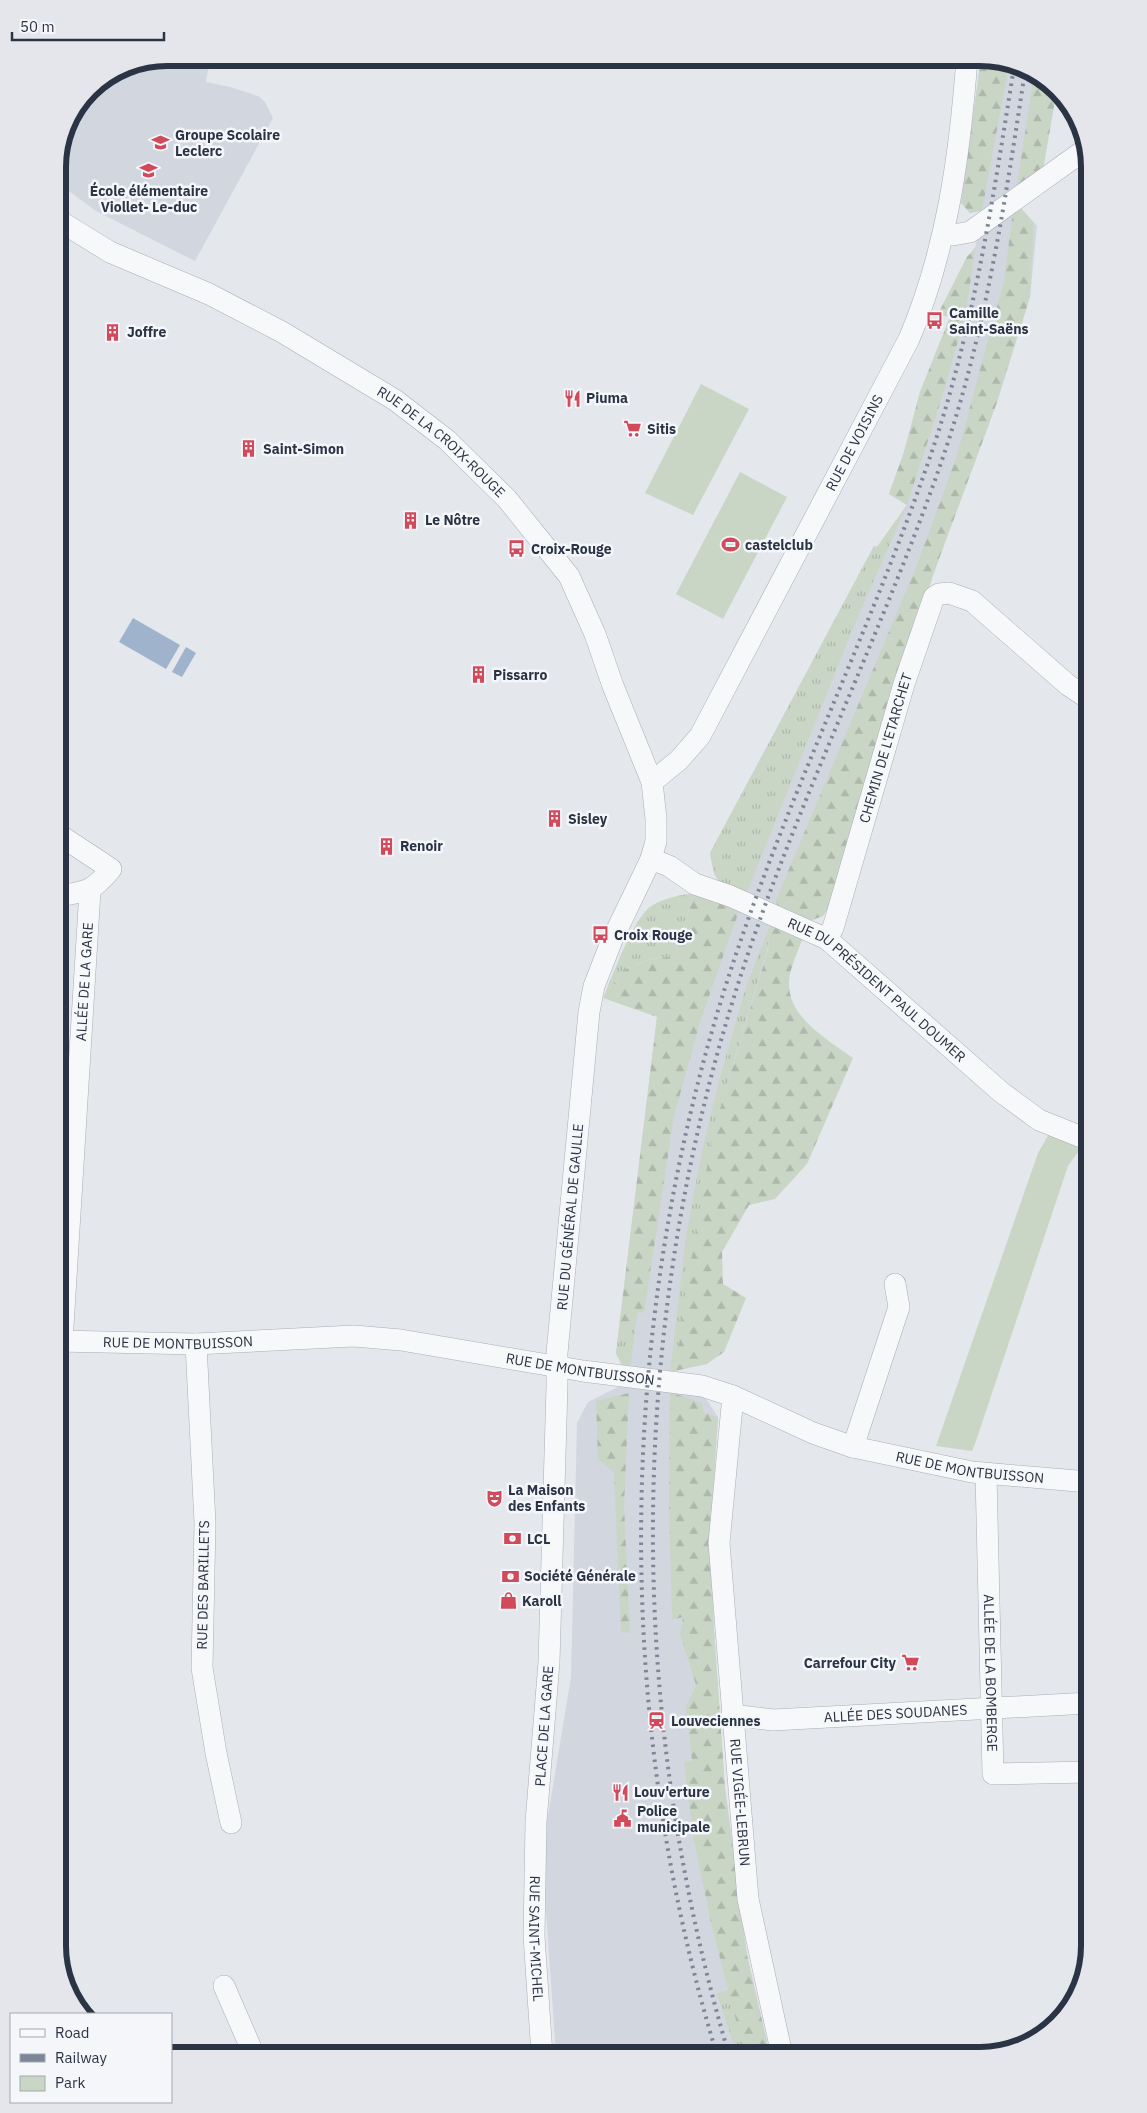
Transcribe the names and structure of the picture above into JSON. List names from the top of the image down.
{
  "streets": {
    "street": [
      "RUE DE LA CROIX-ROUGE",
      "RUE DE VOISINS",
      "CHEMIN DE L'ETARCHET",
      "ALLÉE DE LA GARE",
      "RUE DU PRÉSIDENT PAUL DOUMER",
      "RUE DU GÉNÉRAL DE GAULLE",
      "RUE DE MONTBUISSON",
      "RUE DES BARILLETS",
      "ALLÉE DE LA BOMBERGE",
      "ALLÉE DES SOUDANES",
      "PLACE DE LA GARE",
      "RUE VIGÉE-LEBRUN",
      "RUE SAINT-MICHEL"
    ]
  },
  "crossings": [
    ["RUE DE LA CROIX-ROUGE", "RUE DE VOISINS"],
    ["RUE DE LA CROIX-ROUGE", "RUE DU GÉNÉRAL DE GAULLE"],
    ["CHEMIN DE L'ETARCHET", "RUE DU PRÉSIDENT PAUL DOUMER"],
    ["RUE DU PRÉSIDENT PAUL DOUMER", "RUE DU GÉNÉRAL DE GAULLE"],
    ["RUE DU GÉNÉRAL DE GAULLE", "RUE DE MONTBUISSON"],
    ["RUE DU GÉNÉRAL DE GAULLE", "PLACE DE LA GARE"],
    ["RUE DE MONTBUISSON", "RUE DES BARILLETS"],
    ["RUE DE MONTBUISSON", "ALLÉE DE LA BOMBERGE"],
    ["RUE DE MONTBUISSON", "RUE VIGÉE-LEBRUN"],
    ["ALLÉE DE LA BOMBERGE", "ALLÉE DES SOUDANES"],
    ["ALLÉE DES SOUDANES", "RUE VIGÉE-LEBRUN"],
    ["PLACE DE LA GARE", "RUE SAINT-MICHEL"]
  ],
  "places": {
    "school or university": ["Groupe Scolaire Leclerc", "École élémentaire Viollet- Le-duc"],
    "bus stop": ["Camille Saint-Saëns", "Croix-Rouge", "Croix Rouge"],
    "building": [
      "Joffre",
      "Saint-Simon",
      "Le Nôtre",
      "Pissarro",
      "Sisley",
      "Renoir"
    ],
    "restaurant": ["Piuma", "Louv'erture"],
    "supermarket": ["Sitis", "Carrefour City"],
    "sports": ["castelclub"],
    "theatre": ["La Maison des Enfants"],
    "bank": ["LCL", "Société Générale"],
    "shop": ["Karoll"],
    "station": ["Louveciennes"],
    "public building": ["Police municipale"]
  },
  "legend": ["Road", "Railway", "Park"],
  "scale_bar": "50 m"
}
